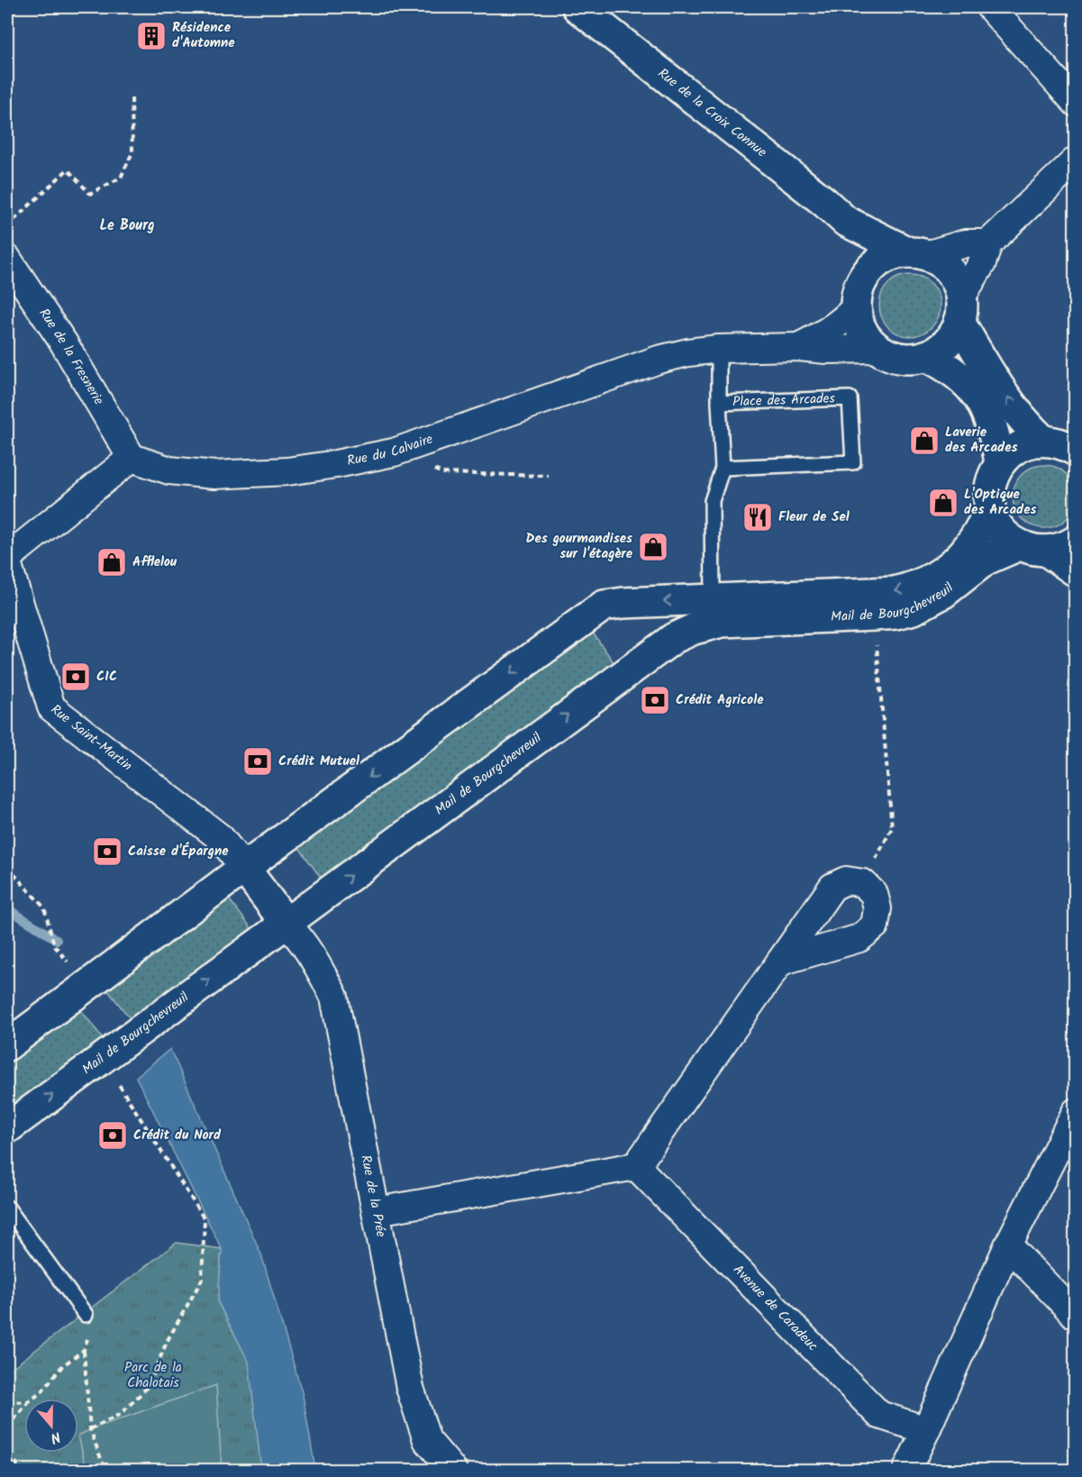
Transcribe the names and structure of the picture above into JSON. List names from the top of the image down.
{
  "streets": {
    "main road": ["Rue de la Croix Connue", "Mail de Bourgchevreuil"],
    "street": [
      "Rue de la Fresnerie",
      "Rue du Calvaire",
      "Rue Saint-Martin",
      "Rue de la Prée",
      "Avenue de Caradeuc"
    ],
    "lane": ["Place des Arcades"]
  },
  "crossings": [
    ["Rue de la Croix Connue", "Rue du Calvaire"],
    ["Rue de la Fresnerie", "Rue du Calvaire"],
    ["Mail de Bourgchevreuil", "Rue Saint-Martin"],
    ["Mail de Bourgchevreuil", "Rue de la Prée"]
  ],
  "districts": ["Le Bourg"],
  "parks": ["Parc de la Chalotais"],
  "places": {
    "building": ["Résidence d'Automne"],
    "shop": [
      "Laverie des Arcades",
      "L'Optique des Arcades",
      "Des gourmandises sur l'étagère",
      "Afflelou"
    ],
    "restaurant": ["Fleur de Sel"],
    "bank": [
      "CIC",
      "Crédit Agricole",
      "Crédit Mutuel",
      "Caisse d'Épargne",
      "Crédit du Nord"
    ]
  },
  "north": "bottom"
}
